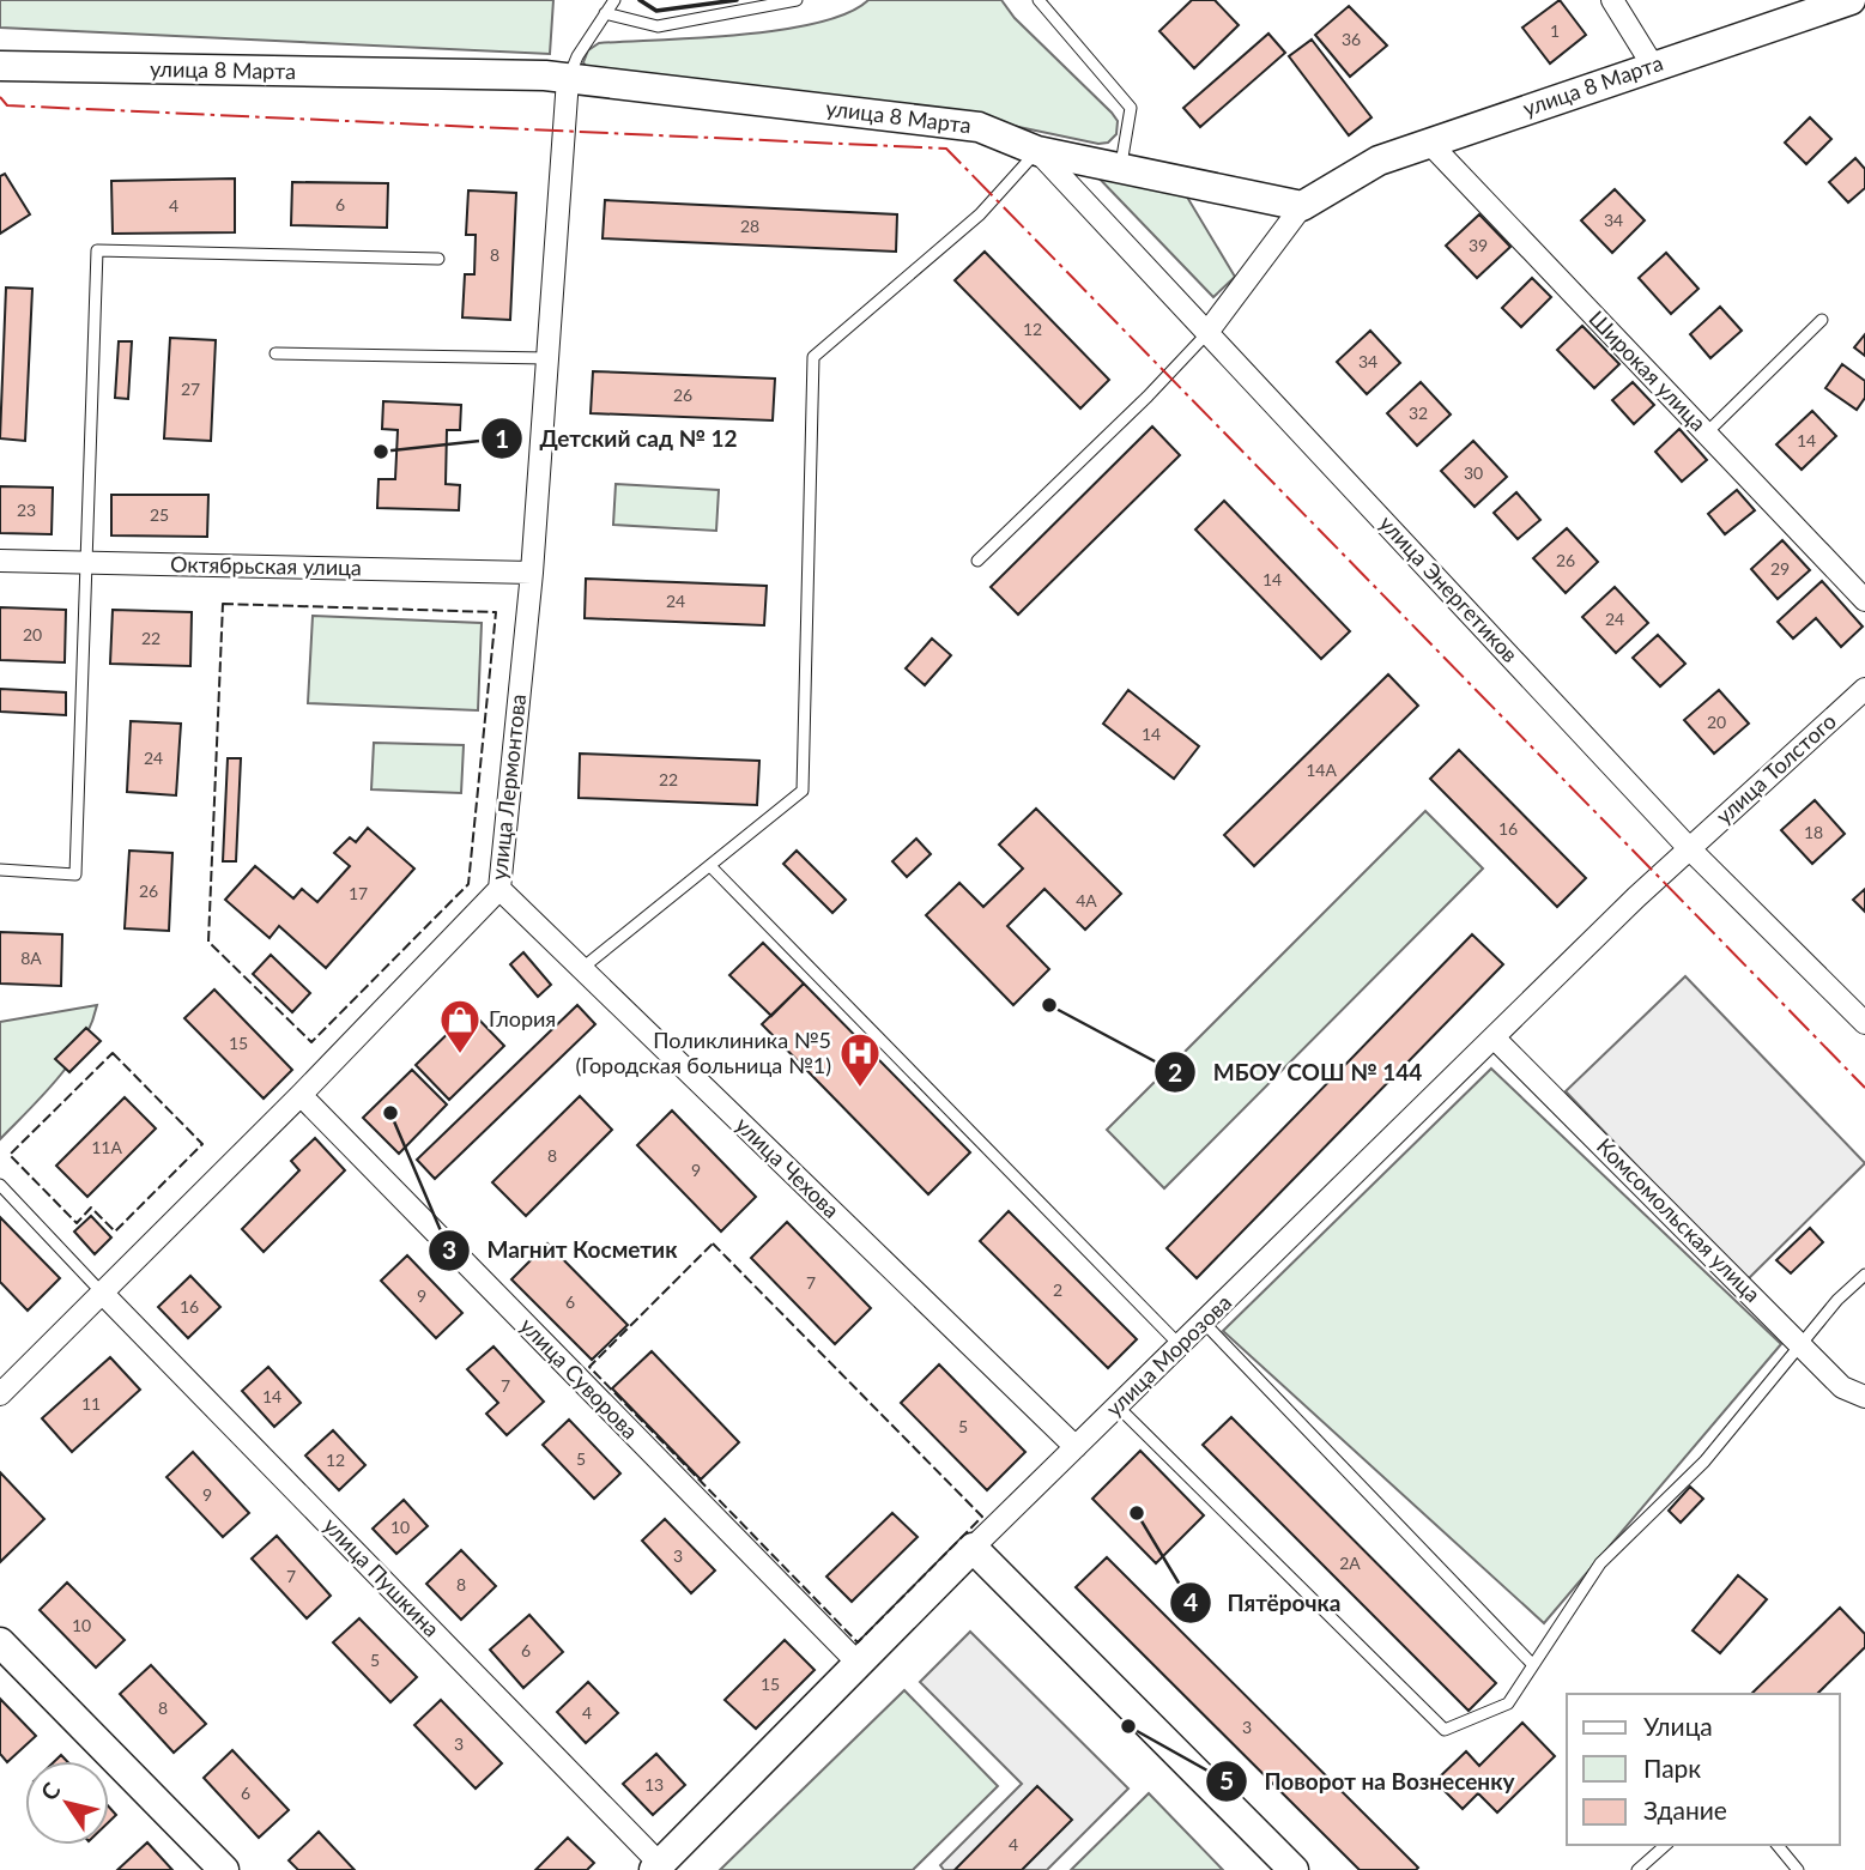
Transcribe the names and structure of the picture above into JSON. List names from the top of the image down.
{
  "streets": {
    "street": [
      "улица 8 Марта",
      "Широкая улица",
      "Октябрьская улица",
      "улица Энергетиков",
      "улица Толстого",
      "улица Лермонтова",
      "улица Чехова",
      "Комсомольская улица",
      "улица Морозова",
      "улица Суворова",
      "улица Пушкина"
    ]
  },
  "crossings": [
    ["улица 8 Марта", "Широкая улица"],
    ["улица 8 Марта", "улица Энергетиков"],
    ["улица 8 Марта", "улица Лермонтова"],
    ["Октябрьская улица", "улица Лермонтова"],
    ["улица Энергетиков", "улица Толстого"],
    ["улица Энергетиков", "улица Морозова"],
    ["улица Толстого", "улица Морозова"],
    ["улица Лермонтова", "улица Чехова"],
    ["улица Лермонтова", "улица Суворова"],
    ["улица Лермонтова", "улица Пушкина"],
    ["улица Чехова", "улица Морозова"],
    ["Комсомольская улица", "улица Морозова"],
    ["улица Морозова", "улица Суворова"],
    ["улица Морозова", "улица Пушкина"]
  ],
  "places": {
    "other": [
      "Детский сад № 12",
      "МБОУ СОШ № 144",
      "Магнит Косметик",
      "Пятёрочка",
      "Поворот на Вознесенку"
    ],
    "shop": ["Глория"],
    "hospital": ["Поликлиника №5 (Городская больница №1)"]
  },
  "house_numbers": [
    "1",
    "36",
    "6",
    "4",
    "34",
    "28",
    "39",
    "8",
    "12",
    "34",
    "27",
    "26",
    "32",
    "14",
    "30",
    "23",
    "25",
    "26",
    "29",
    "14",
    "24",
    "24",
    "20",
    "22",
    "20",
    "14",
    "24",
    "14А",
    "22",
    "16",
    "18",
    "26",
    "17",
    "4А",
    "8А",
    "15",
    "11А",
    "8",
    "9",
    "7",
    "2",
    "9",
    "6",
    "16",
    "7",
    "14",
    "11",
    "5",
    "5",
    "12",
    "9",
    "10",
    "3",
    "2А",
    "7",
    "8",
    "10",
    "6",
    "5",
    "15",
    "8",
    "4",
    "3",
    "3",
    "13",
    "6",
    "4"
  ],
  "legend": ["Улица", "Парк", "Здание"],
  "north": "top left"
}
